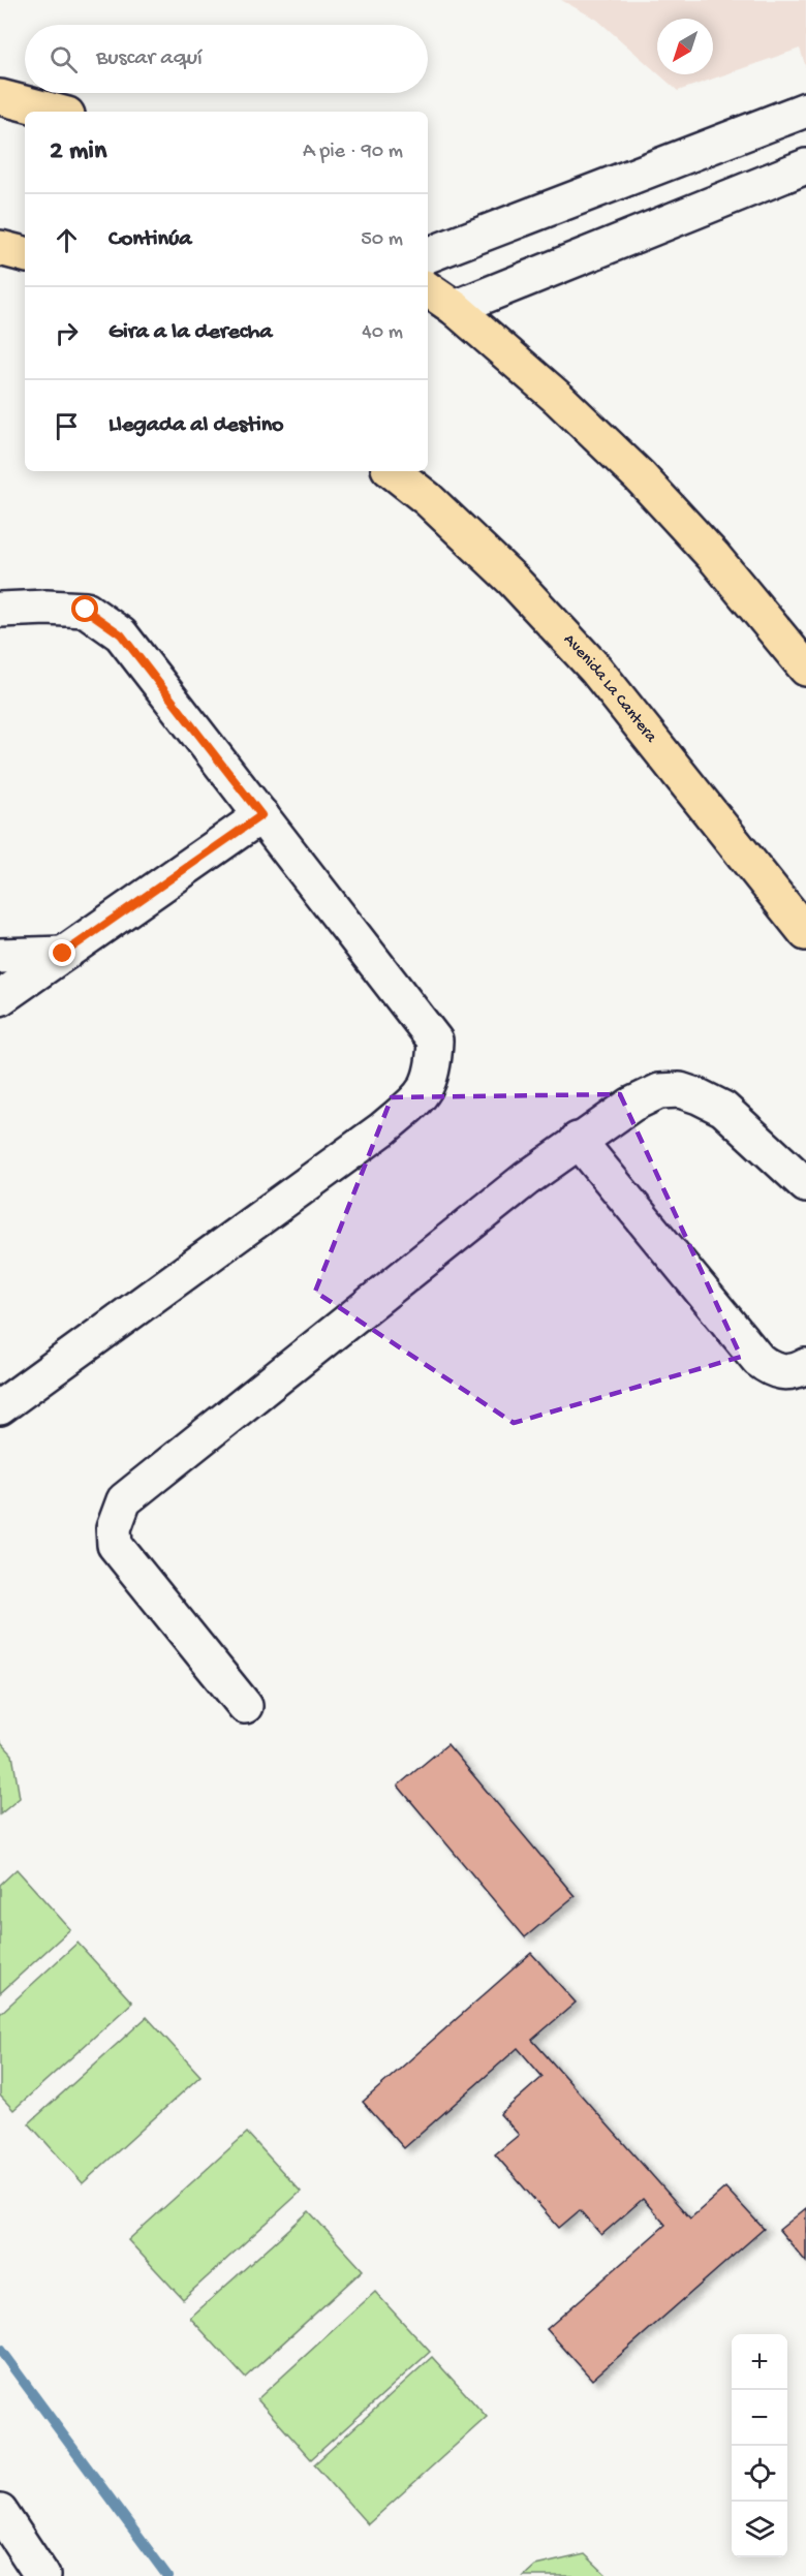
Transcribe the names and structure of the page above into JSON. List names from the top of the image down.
{
  "streets": {
    "main road": ["Avenida La Cantera"]
  },
  "north": "bottom left",
  "page": {
    "search": "Buscar aquí",
    "heading": ["2 min", "A pie · 90 m"],
    "list": [
      ["Continúa", "50 m"],
      ["Gira a la derecha", "40 m"],
      "Llegada al destino"
    ],
    "map_buttons": ["+", "−"]
  }
}
